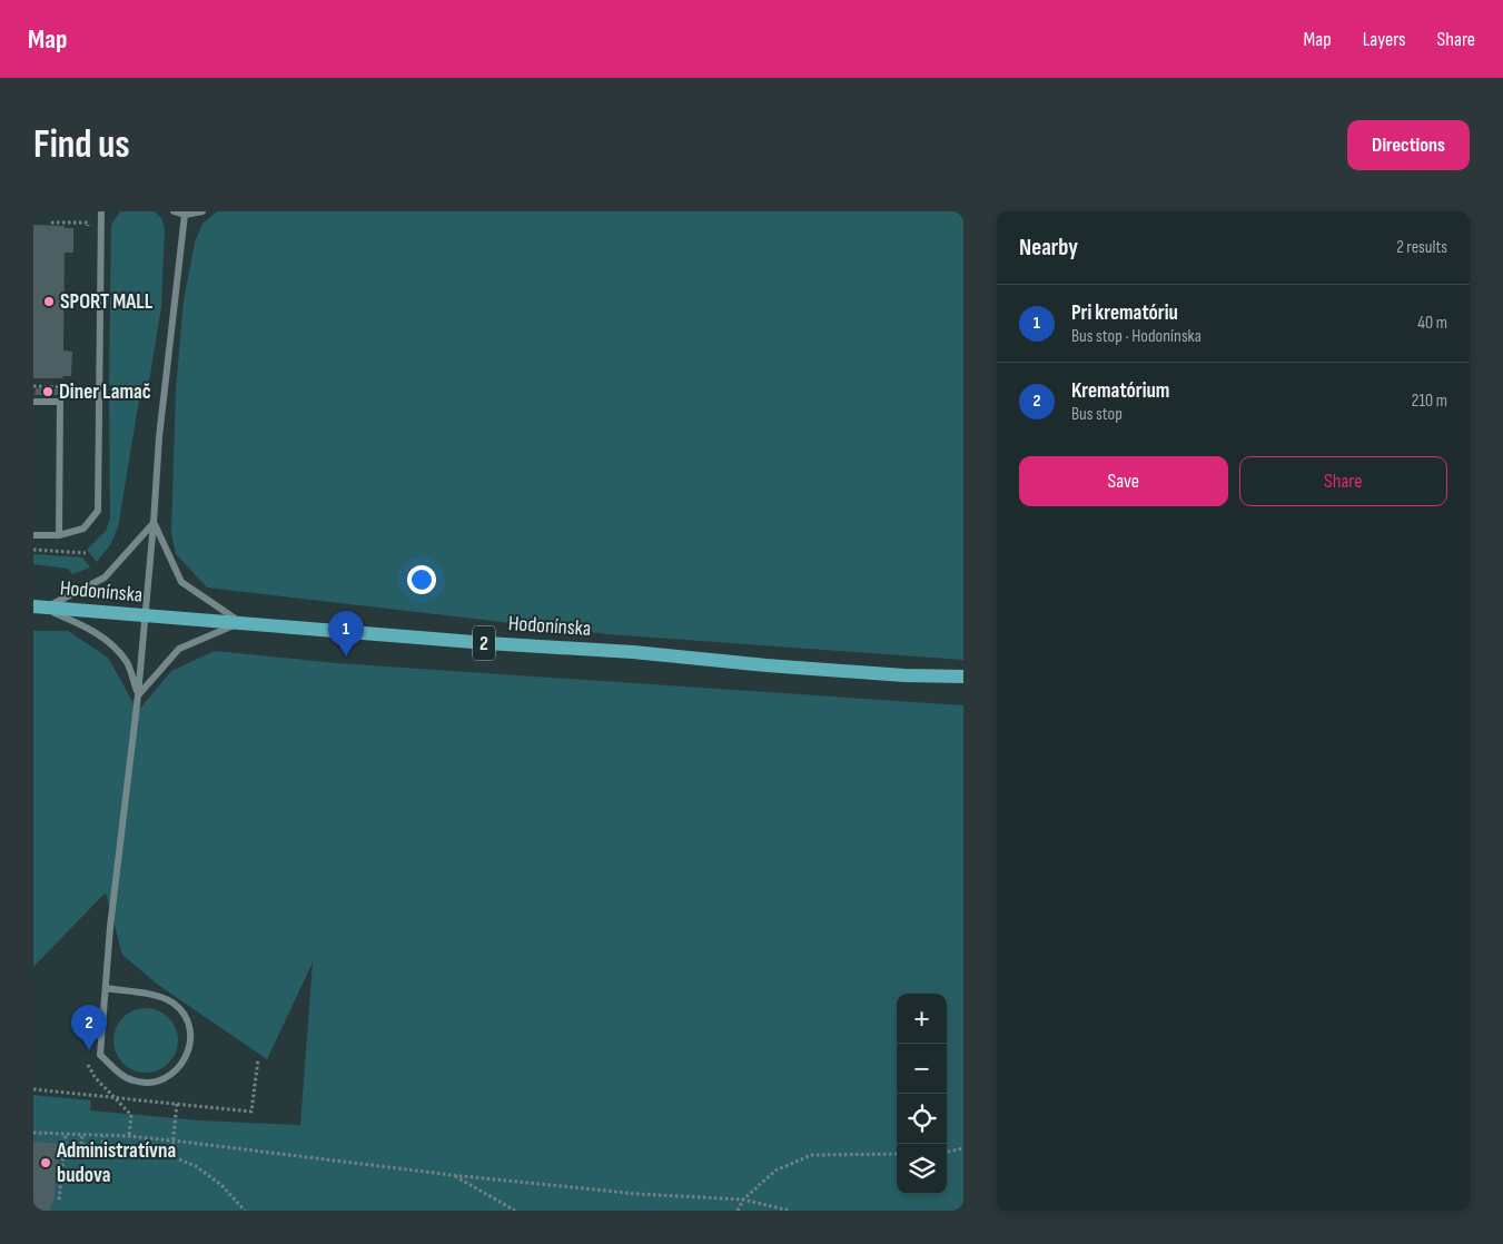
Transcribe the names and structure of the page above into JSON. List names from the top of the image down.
{
  "streets": {
    "main road": ["Hodonínska", "2"]
  },
  "places": ["SPORT MALL", "Diner Lamač", "Administratívna budova"],
  "page": {
    "header": "Map",
    "nav": ["Map", "Layers", "Share"],
    "buttons": [
      "Directions",
      ["Save", "Share"]
    ],
    "title": "Find us",
    "heading": ["Nearby", "2 results"],
    "list": [
      {
        "mark": "1",
        "name": "Pri krematóriu",
        "note": "Bus stop · Hodonínska",
        "value": "40 m"
      },
      {
        "mark": "2",
        "name": "Krematórium",
        "note": "Bus stop",
        "value": "210 m"
      }
    ],
    "pins": ["1", "2"],
    "map_buttons": ["+", "−"]
  }
}
